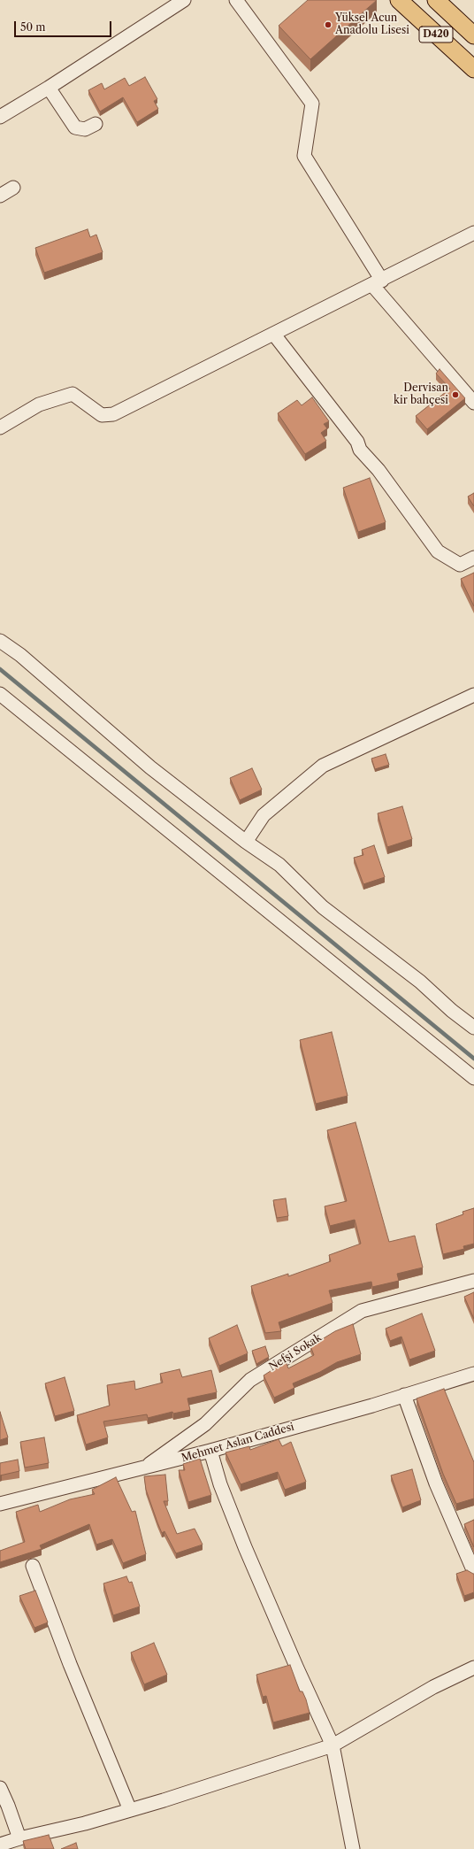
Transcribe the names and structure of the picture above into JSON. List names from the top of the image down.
{
  "streets": {
    "main road": ["D420"],
    "street": ["Nefşi Sokak", "Mehmet Aslan Caddesi"]
  },
  "crossings": [
    ["Nefşi Sokak", "Mehmet Aslan Caddesi"]
  ],
  "places": ["Yüksel Acun Anadolu Lisesi", "Dervisan kir bahçesi"],
  "scale_bar": "50 m"
}
